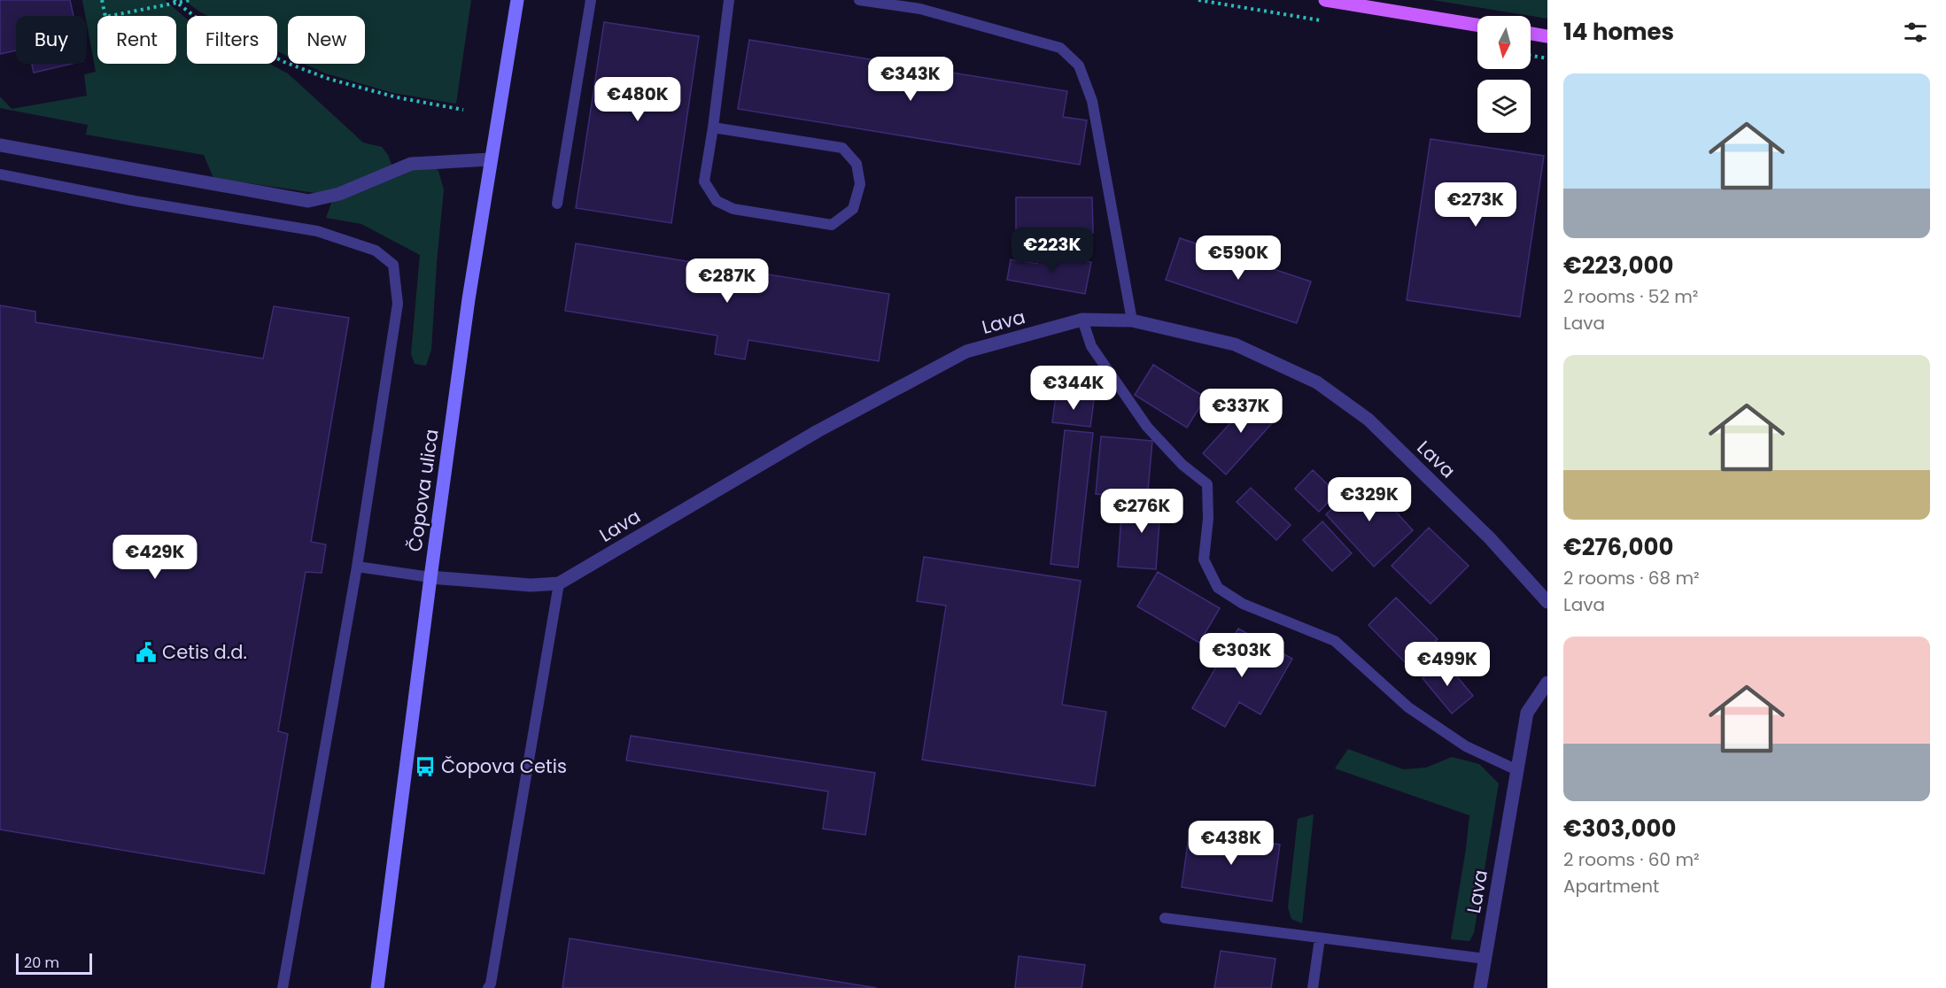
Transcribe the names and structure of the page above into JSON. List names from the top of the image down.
{
  "streets": {
    "street": ["Lava", "Čopova ulica"]
  },
  "crossings": [
    ["Lava", "Čopova ulica"]
  ],
  "places": {
    "public building": ["Cetis d.d."],
    "bus stop": ["Čopova Cetis"]
  },
  "scale_bar": "20 m",
  "north": "bottom",
  "page": {
    "heading": "14 homes",
    "chip": [
      "Buy",
      "Rent",
      "Filters",
      "New"
    ],
    "price": [
      "€343K",
      "€480K",
      "€273K",
      "€223K",
      "€590K",
      "€287K",
      "€344K",
      "€337K",
      "€329K",
      "€276K",
      "€429K",
      "€303K",
      "€499K",
      "€438K"
    ],
    "list": [
      {
        "name": "€223,000",
        "note": "2 rooms · 52 m² · Lava"
      },
      {
        "name": "€276,000",
        "note": "2 rooms · 68 m² · Lava"
      },
      {
        "name": "€303,000",
        "note": "2 rooms · 60 m² · Apartment"
      }
    ],
    "scale": "20 m"
  }
}
